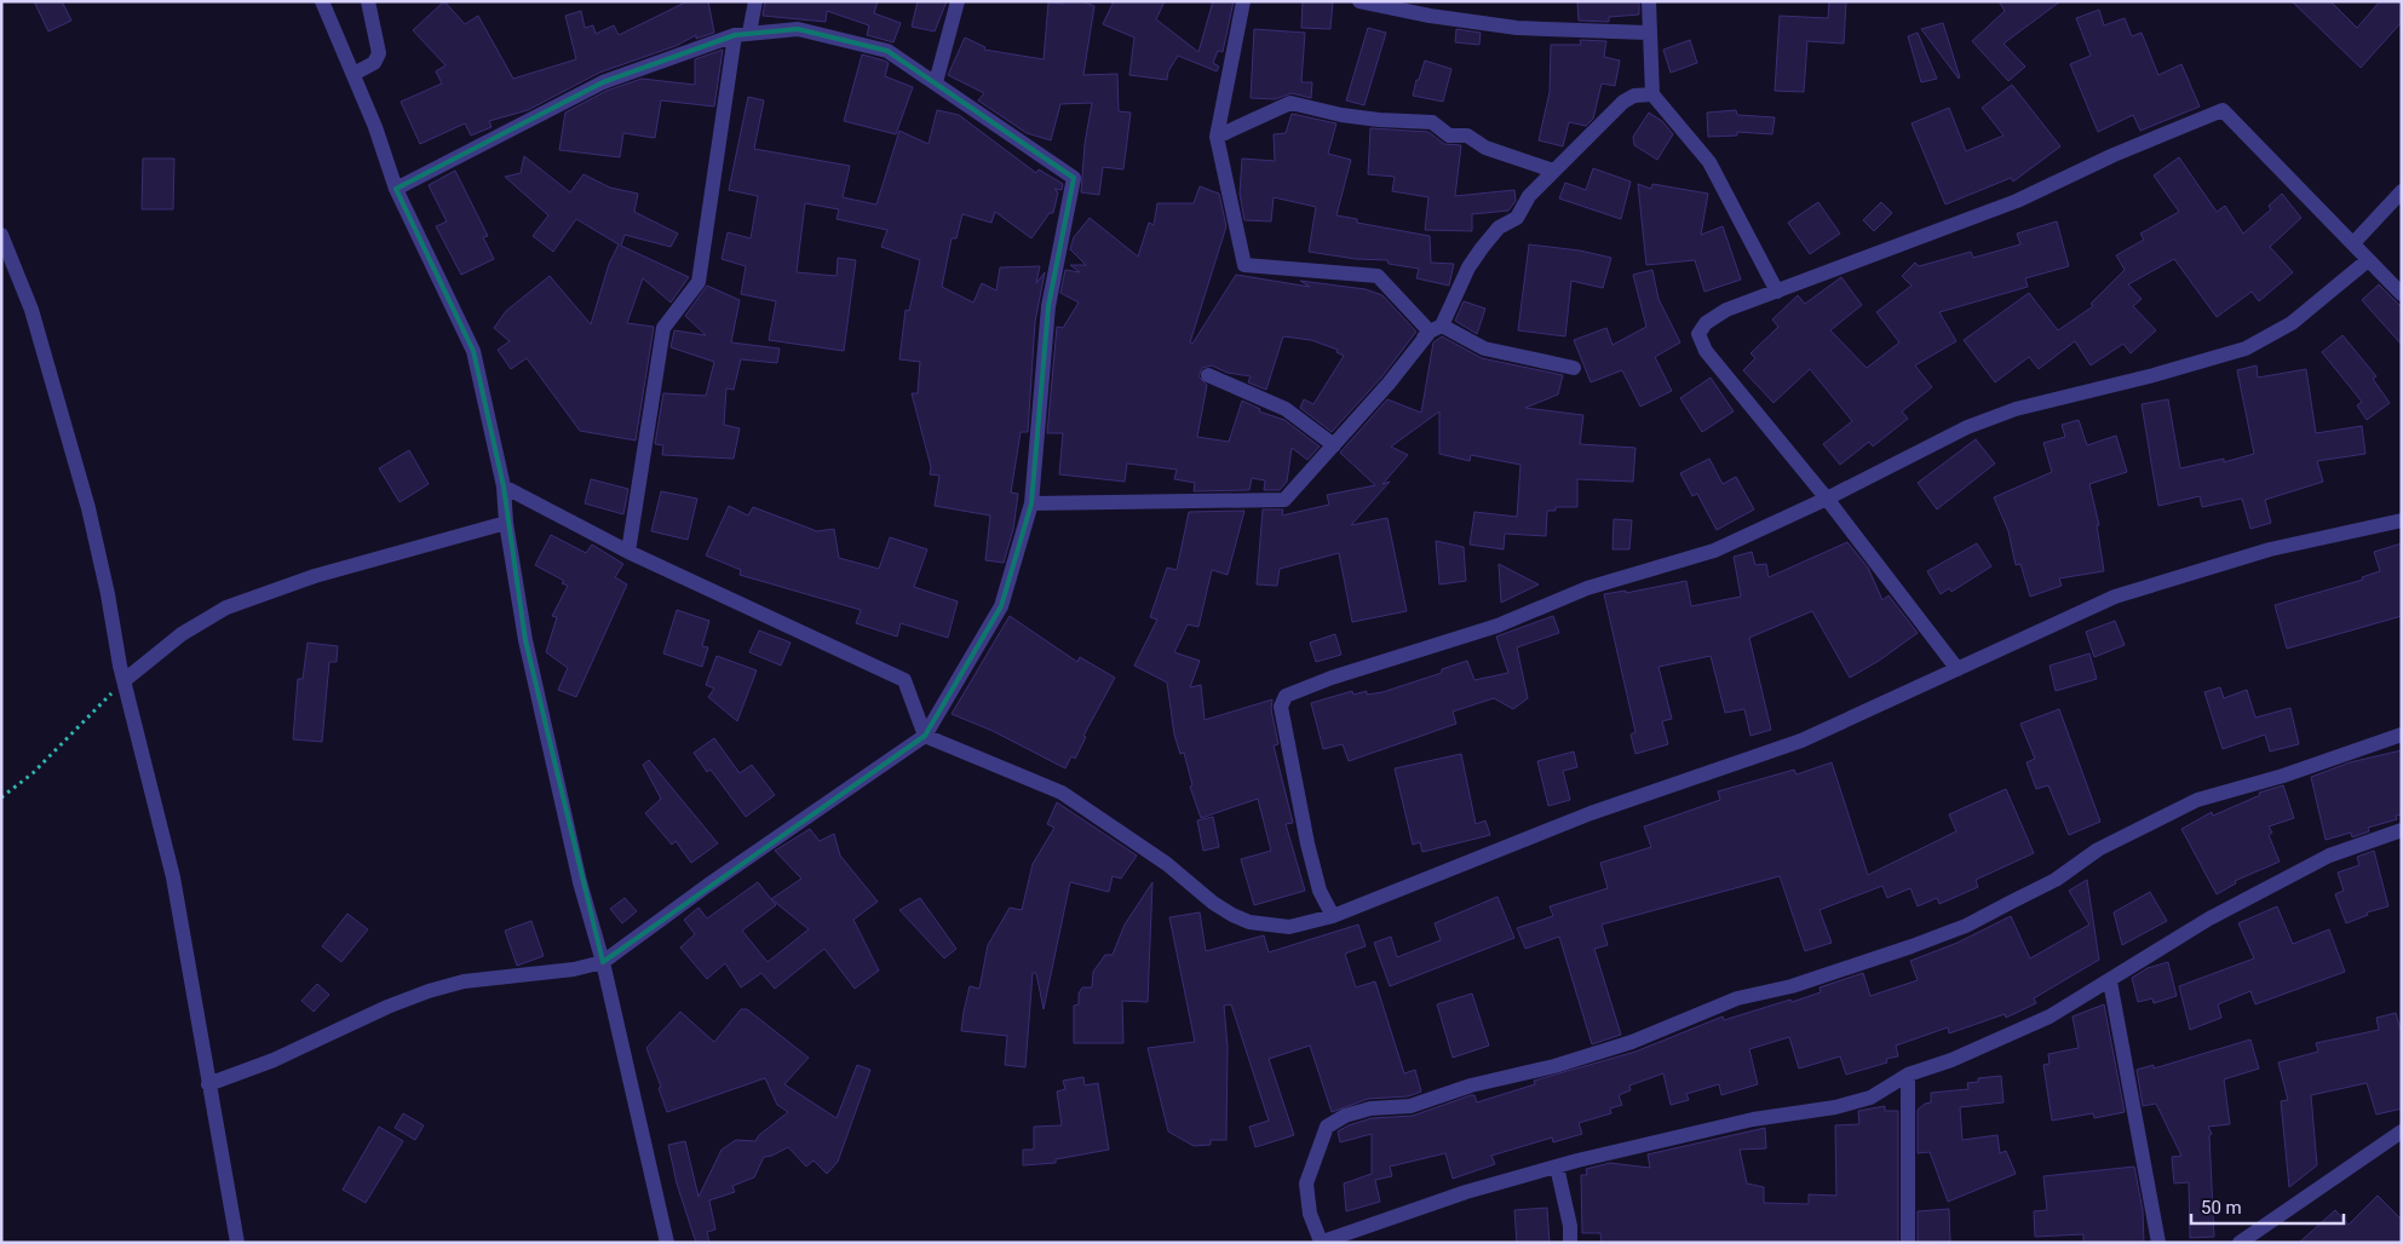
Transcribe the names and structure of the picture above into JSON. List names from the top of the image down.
{
  "scale_bar": "50 m"
}
